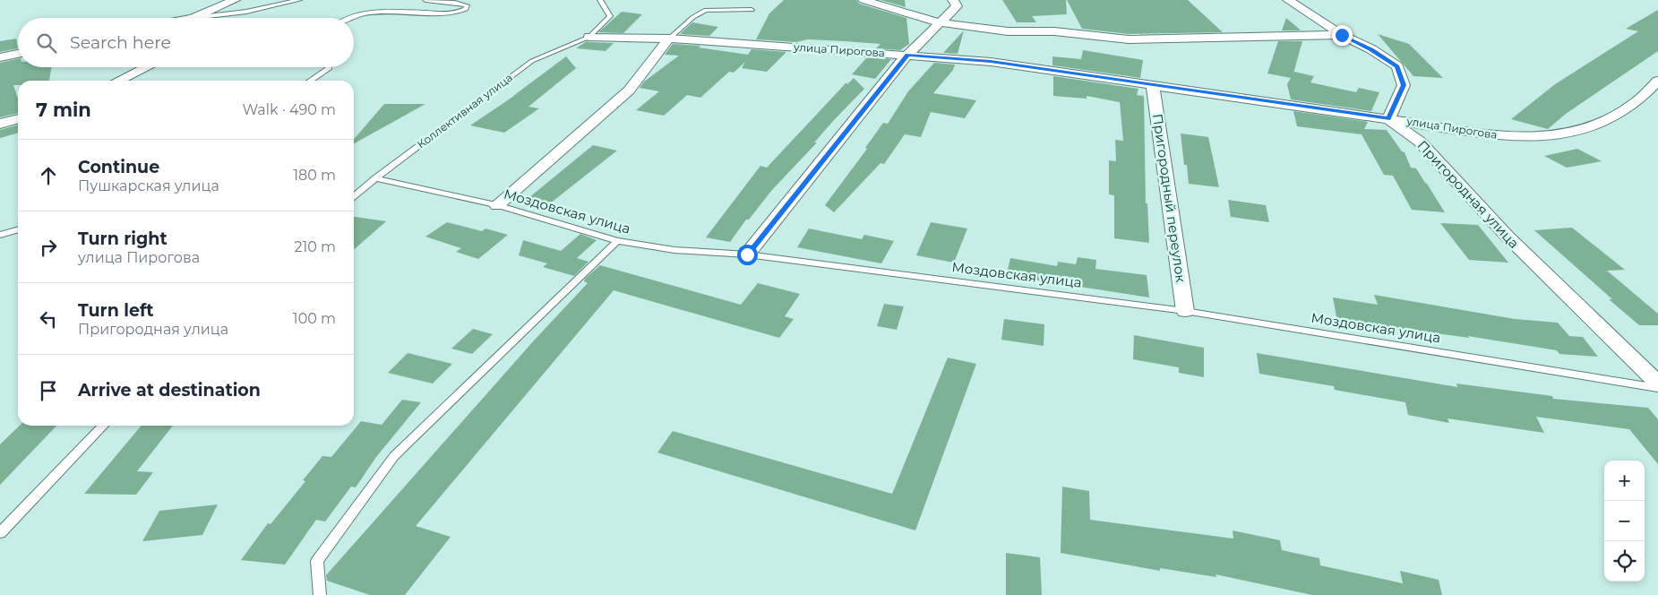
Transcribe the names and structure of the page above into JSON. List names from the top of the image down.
{
  "streets": {
    "street": ["улица Пирогова", "Пригородная улица", "Пригородный переулок"],
    "lane": ["Коллективная улица", "Моздовская улица"]
  },
  "crossings": [
    ["улица Пирогова", "Коллективная улица"],
    ["улица Пирогова", "Пригородная улица"],
    ["улица Пирогова", "Пригородный переулок"],
    ["Коллективная улица", "Моздовская улица"],
    ["Пригородный переулок", "Моздовская улица"]
  ],
  "page": {
    "search": "Search here",
    "heading": ["7 min", "Walk · 490 m"],
    "list": [
      ["Continue", "Пушкарская улица", "180 m"],
      ["Turn right", "улица Пирогова", "210 m"],
      ["Turn left", "Пригородная улица", "100 m"],
      "Arrive at destination"
    ],
    "map_buttons": ["+", "−"]
  }
}
